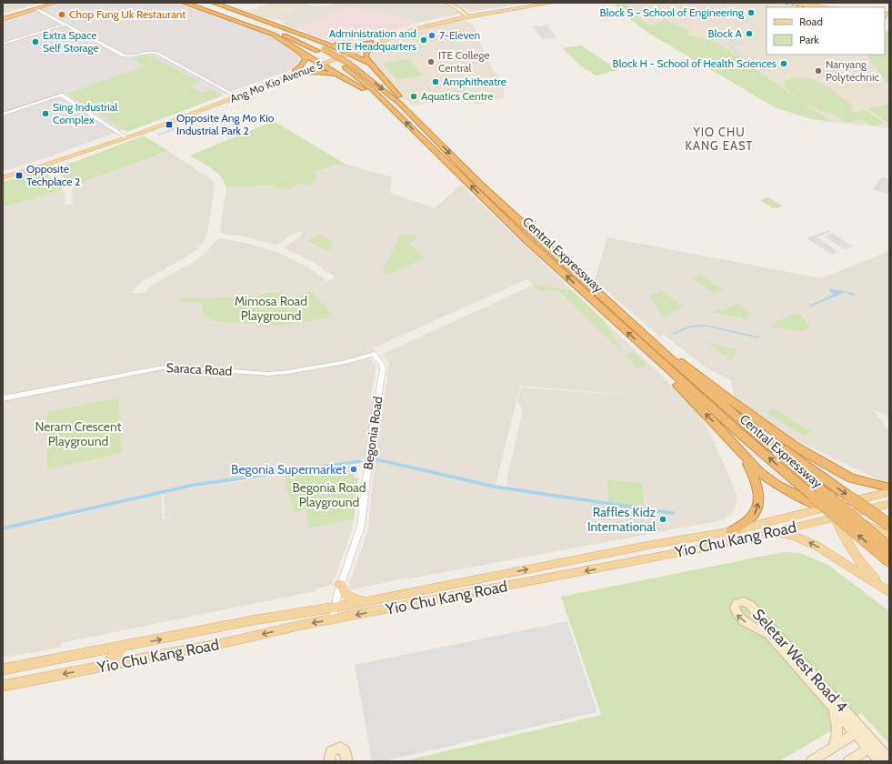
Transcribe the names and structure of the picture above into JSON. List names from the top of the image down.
{
  "streets": {
    "highway": ["Central Expressway"],
    "main road": ["Ang Mo Kio Avenue 5", "Yio Chu Kang Road", "Seletar West Road 4"],
    "street": ["Saraca Road", "Begonia Road"]
  },
  "crossings": [
    ["Saraca Road", "Begonia Road"],
    ["Begonia Road", "Yio Chu Kang Road"]
  ],
  "districts": ["YIO CHU KANG EAST"],
  "parks": ["Mimosa Road Playground", "Neram Crescent Playground", "Begonia Road Playground"],
  "places": {
    "other": [
      "Block S - School of Engineering",
      "Chop Fung Uk Restaurant",
      "Block A",
      "7-Eleven",
      "Administration and ITE Headquarters",
      "Extra Space Self Storage",
      "ITE College Central",
      "Block H - School of Health Sciences",
      "Nanyang Polytechnic",
      "Amphitheatre",
      "Aquatics Centre",
      "Sing Industrial Complex",
      "Begonia Supermarket",
      "Raffles Kidz International"
    ],
    "transit": ["Opposite Ang Mo Kio Industrial Park 2", "Opposite Techplace 2"]
  },
  "legend": ["Road", "Park"]
}
